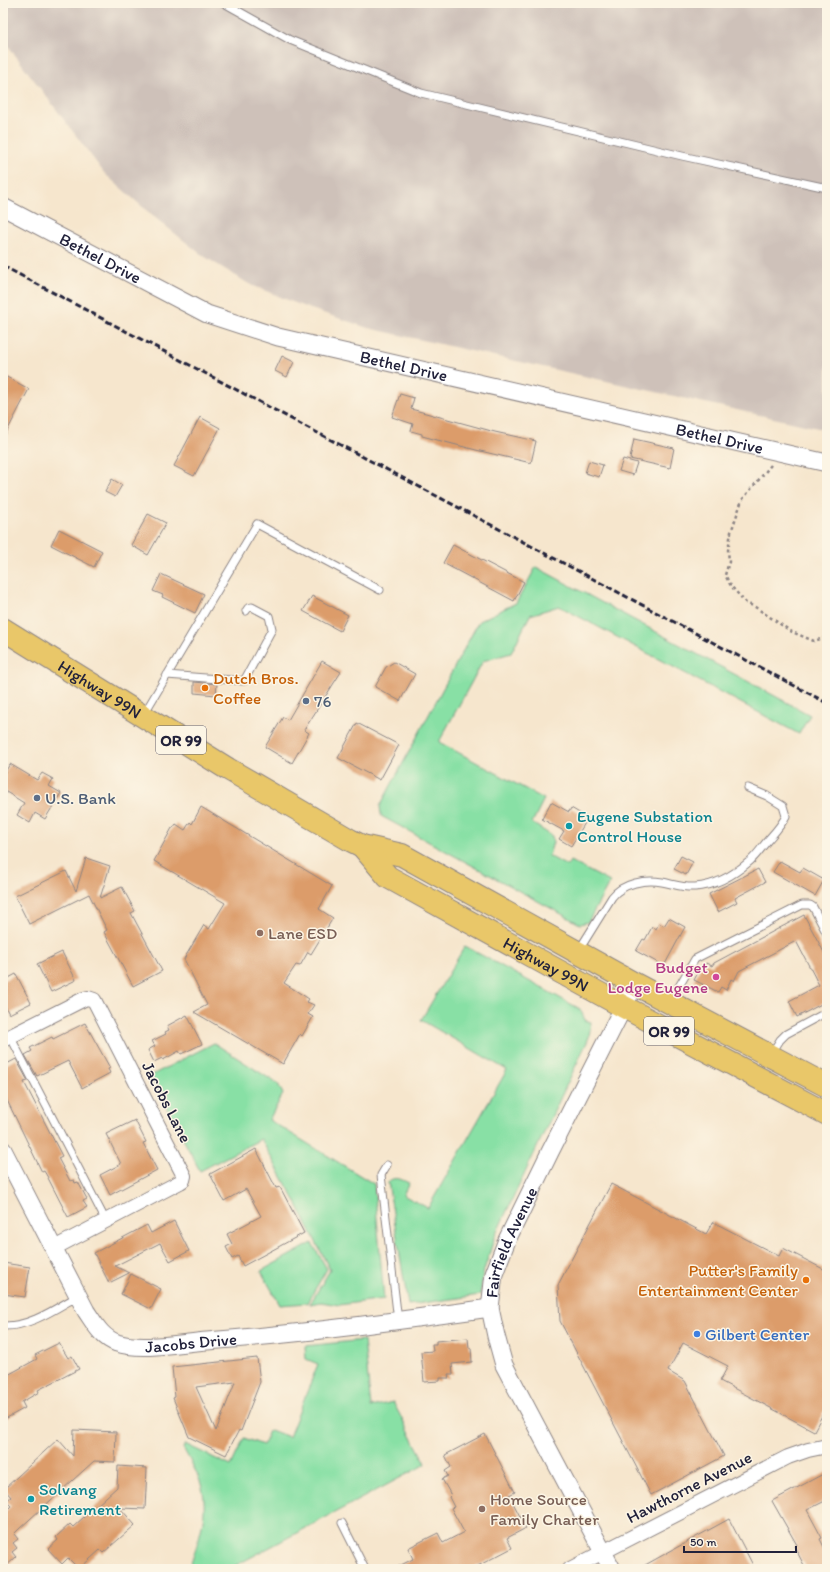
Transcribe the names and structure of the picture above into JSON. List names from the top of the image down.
{
  "streets": {
    "main road": ["Highway 99N", "OR 99"],
    "street": [
      "Bethel Drive",
      "Jacobs Lane",
      "Fairfield Avenue",
      "Jacobs Drive",
      "Hawthorne Avenue"
    ]
  },
  "crossings": [
    ["Highway 99N", "Fairfield Avenue"],
    ["Jacobs Lane", "Jacobs Drive"],
    ["Fairfield Avenue", "Jacobs Drive"],
    ["Fairfield Avenue", "Hawthorne Avenue"]
  ],
  "places": [
    "Dutch Bros. Coffee",
    "76",
    "U.S. Bank",
    "Eugene Substation Control House",
    "Lane ESD",
    "Budget Lodge Eugene",
    "Putter's Family Entertainment Center",
    "Gilbert Center",
    "Solvang Retirement",
    "Home Source Family Charter"
  ],
  "scale_bar": "50 m"
}
